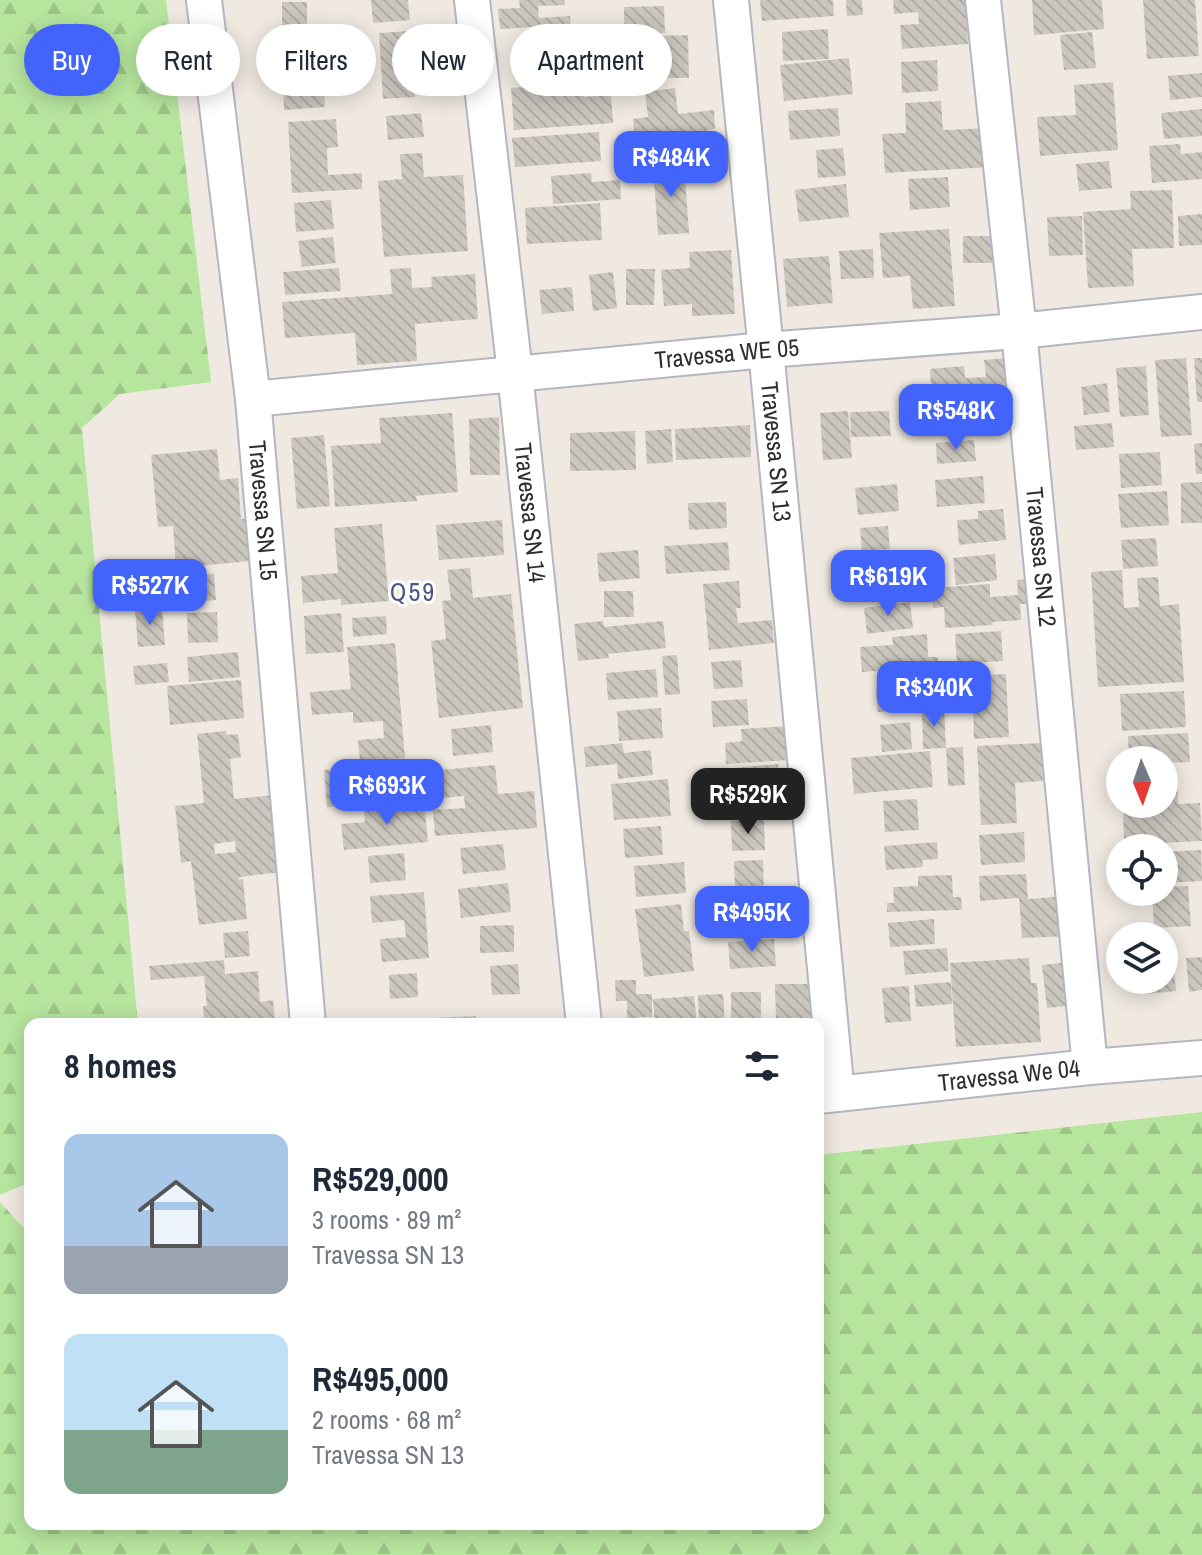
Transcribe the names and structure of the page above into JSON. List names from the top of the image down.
{
  "streets": {
    "street": [
      "Travessa WE 05",
      "Travessa SN 13",
      "Travessa SN 15",
      "Travessa SN 14",
      "Travessa SN 12",
      "Travessa We 04"
    ]
  },
  "crossings": [
    ["Travessa WE 05", "Travessa SN 13"],
    ["Travessa WE 05", "Travessa SN 15"],
    ["Travessa WE 05", "Travessa SN 14"],
    ["Travessa WE 05", "Travessa SN 12"],
    ["Travessa SN 13", "Travessa We 04"],
    ["Travessa SN 12", "Travessa We 04"]
  ],
  "districts": ["Q59"],
  "north": "bottom",
  "page": {
    "chip": [
      "Buy",
      "Rent",
      "Filters",
      "New",
      "Apartment"
    ],
    "price": [
      "R$484K",
      "R$548K",
      "R$619K",
      "R$527K",
      "R$340K",
      "R$693K",
      "R$529K",
      "R$495K"
    ],
    "heading": "8 homes",
    "list": [
      {
        "name": "R$529,000",
        "note": "3 rooms · 89 m² · Travessa SN 13"
      },
      {
        "name": "R$495,000",
        "note": "2 rooms · 68 m² · Travessa SN 13"
      }
    ]
  }
}
